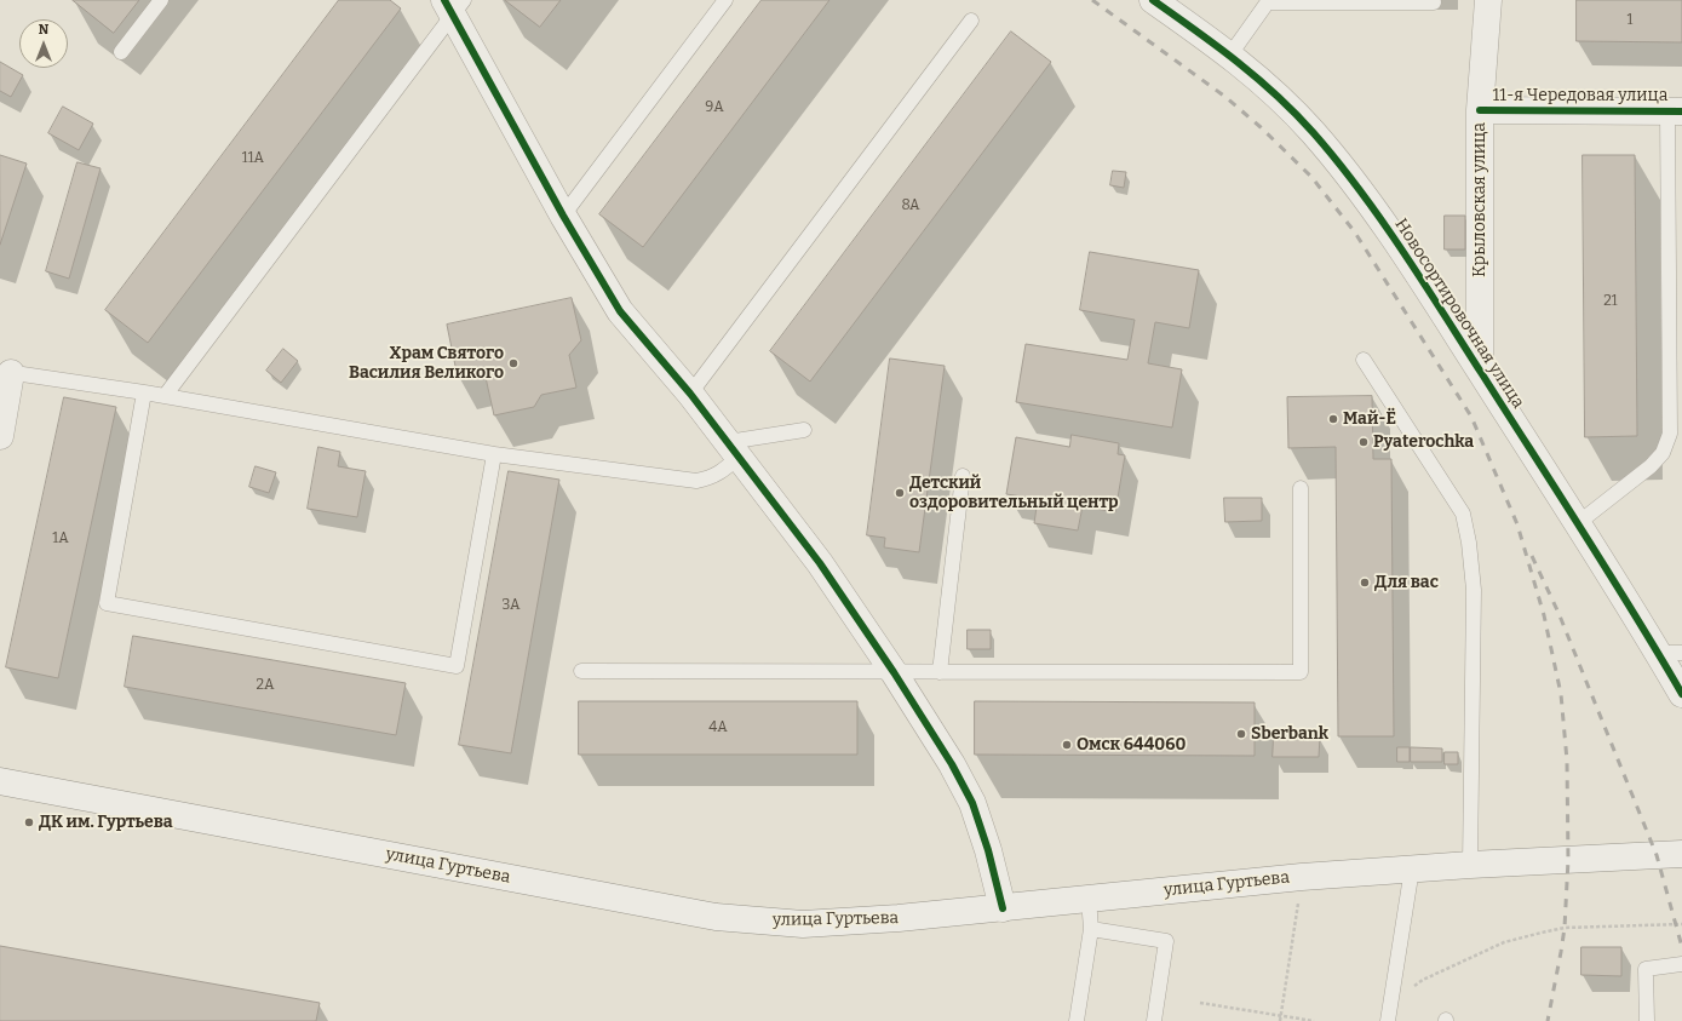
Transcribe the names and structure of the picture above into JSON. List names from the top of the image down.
{
  "streets": {
    "street": [
      "11-я Чередовая улица",
      "Крыловская улица",
      "Новосортировочная улица",
      "улица Гуртьева"
    ]
  },
  "crossings": [
    ["11-я Чередовая улица", "Крыловская улица"],
    ["Крыловская улица", "Новосортировочная улица"]
  ],
  "places": [
    "Храм Святого Василия Великого",
    "Май-Ё",
    "Pyaterochka",
    "Детский оздоровительный центр",
    "Для вас",
    "Sberbank",
    "Омск 644060",
    "ДК им. Гуртьева"
  ],
  "house_numbers": [
    "1",
    "9А",
    "11А",
    "8А",
    "21",
    "1А",
    "3А",
    "2А",
    "4А"
  ],
  "north": "top"
}
